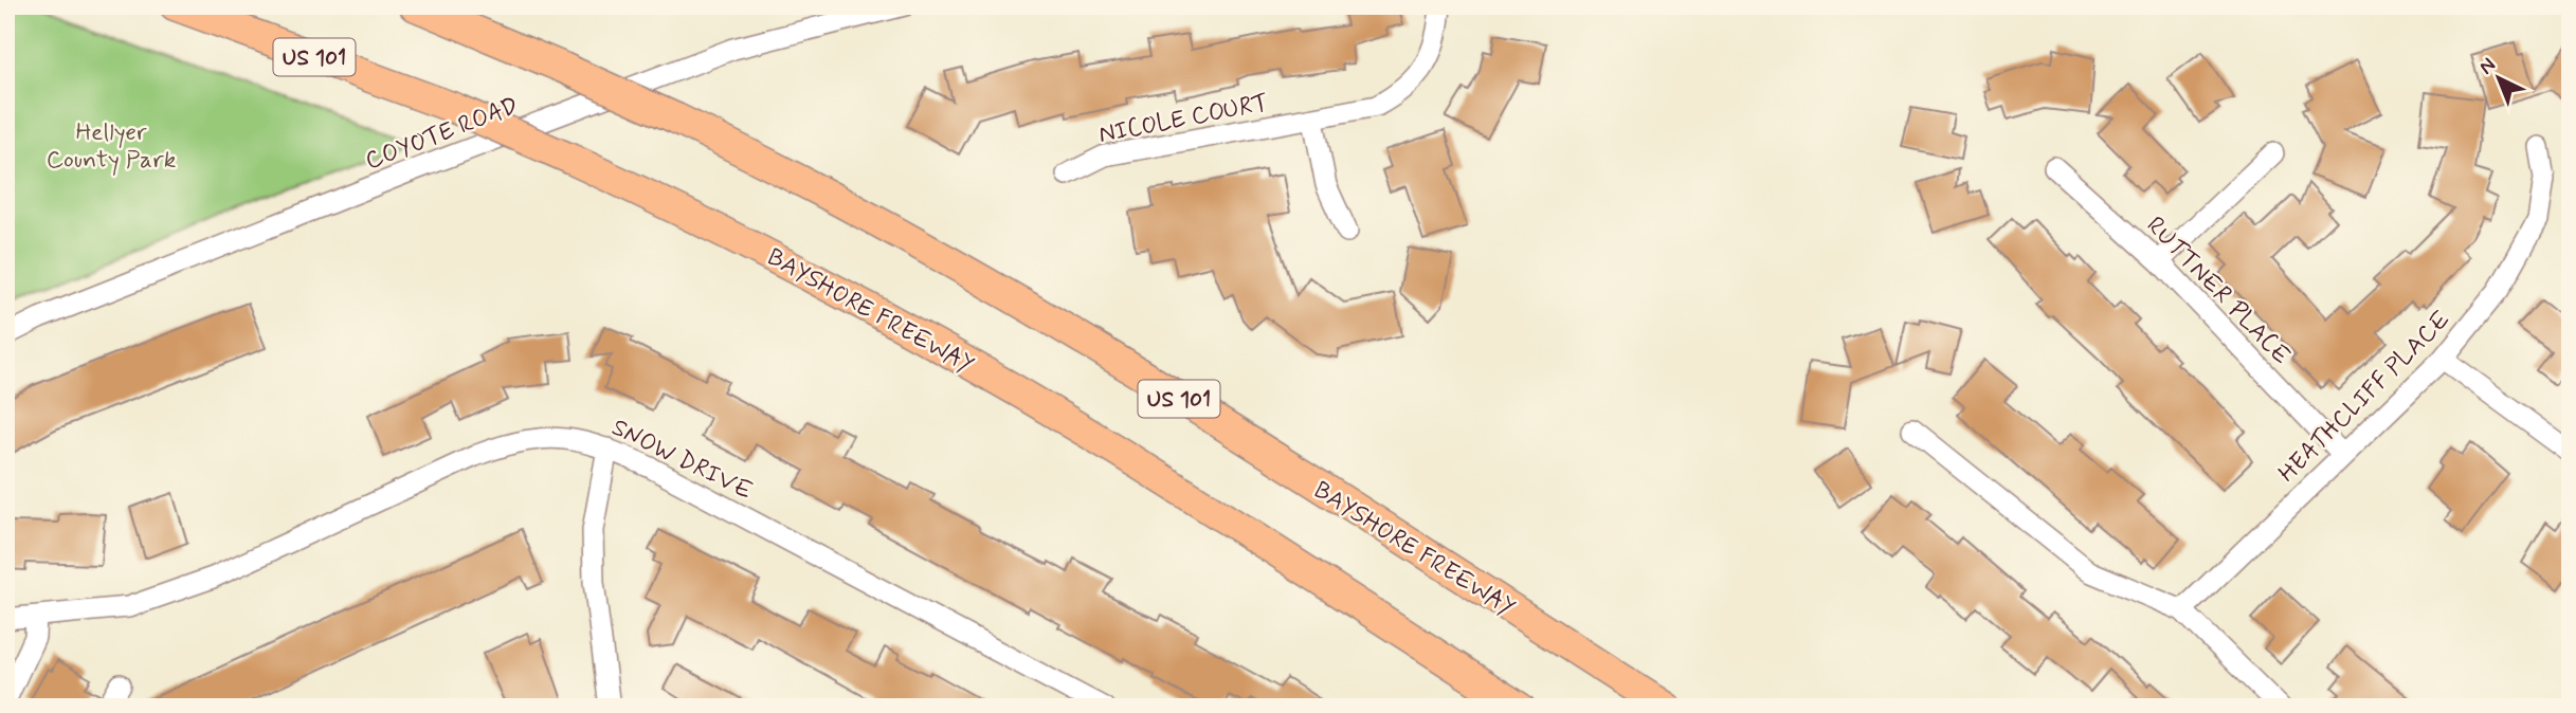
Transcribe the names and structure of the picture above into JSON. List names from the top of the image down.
{
  "streets": {
    "highway": ["US 101", "BAYSHORE FREEWAY"],
    "street": [
      "NICOLE COURT",
      "COYOTE ROAD",
      "RUTTNER PLACE",
      "HEATHCLIFF PLACE",
      "SNOW DRIVE"
    ]
  },
  "crossings": [
    ["RUTTNER PLACE", "HEATHCLIFF PLACE"]
  ],
  "parks": ["Hellyer County Park"],
  "north": "top left"
}
